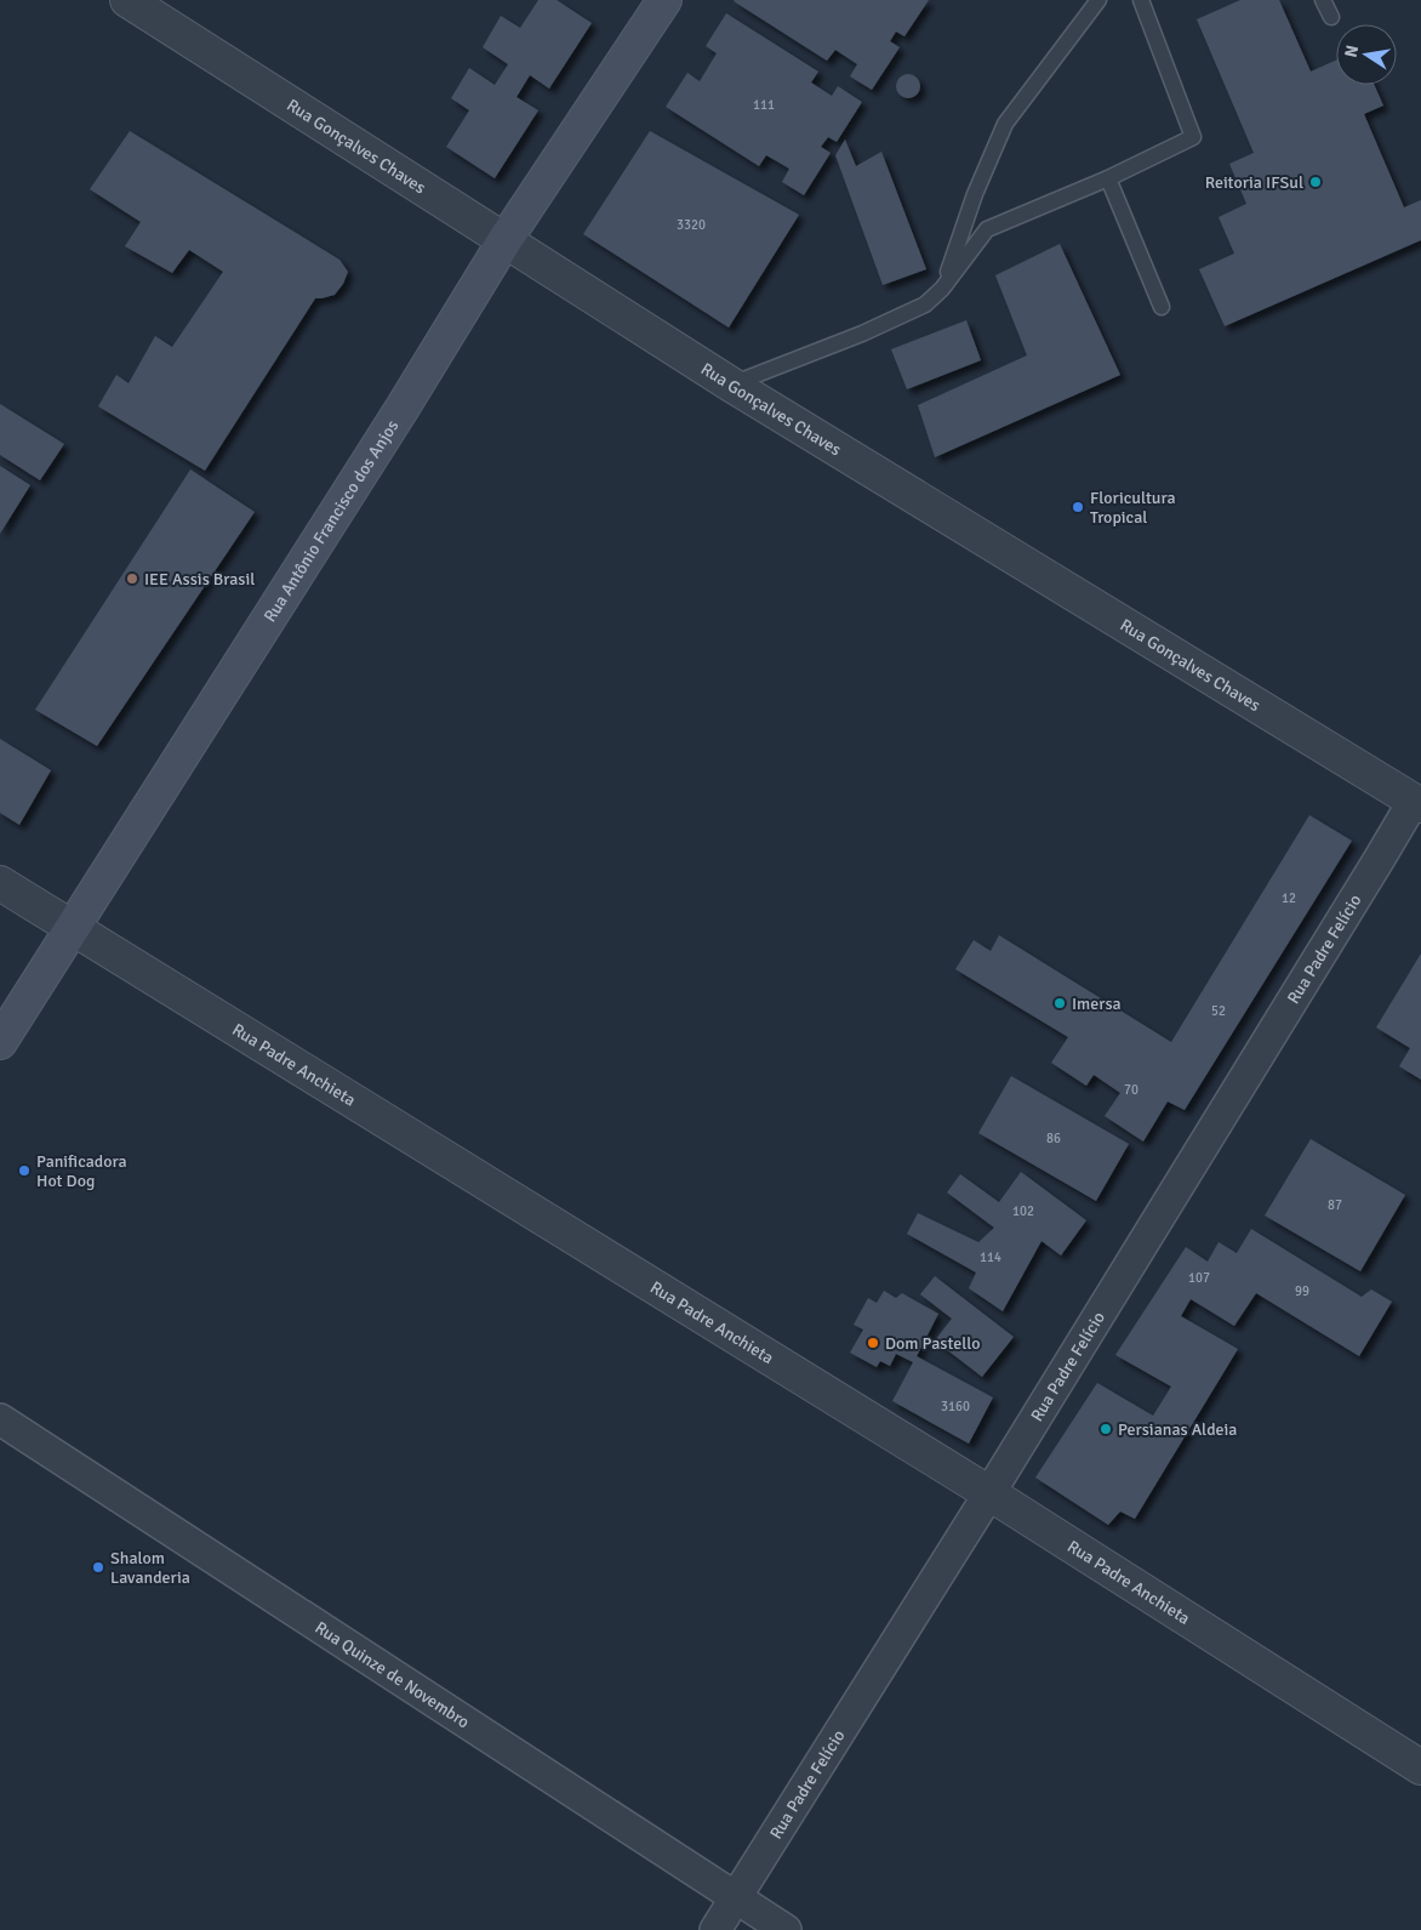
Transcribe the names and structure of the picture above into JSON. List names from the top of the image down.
{
  "streets": {
    "main road": ["Rua Antônio Francisco dos Anjos"],
    "street": [
      "Rua Gonçalves Chaves",
      "Rua Padre Felício",
      "Rua Padre Anchieta",
      "Rua Quinze de Novembro"
    ]
  },
  "crossings": [
    ["Rua Gonçalves Chaves", "Rua Antônio Francisco dos Anjos"],
    ["Rua Gonçalves Chaves", "Rua Padre Felício"],
    ["Rua Antônio Francisco dos Anjos", "Rua Padre Anchieta"],
    ["Rua Padre Felício", "Rua Padre Anchieta"],
    ["Rua Padre Felício", "Rua Quinze de Novembro"]
  ],
  "places": [
    "Reitoria IFSul",
    "Floricultura Tropical",
    "IEE Assis Brasil",
    "Imersa",
    "Panificadora Hot Dog",
    "Dom Pastello",
    "Persianas Aldeia",
    "Shalom Lavanderia"
  ],
  "house_numbers": [
    "111",
    "3320",
    "12",
    "52",
    "70",
    "86",
    "87",
    "102",
    "114",
    "107",
    "99",
    "3160"
  ],
  "north": "left"
}
